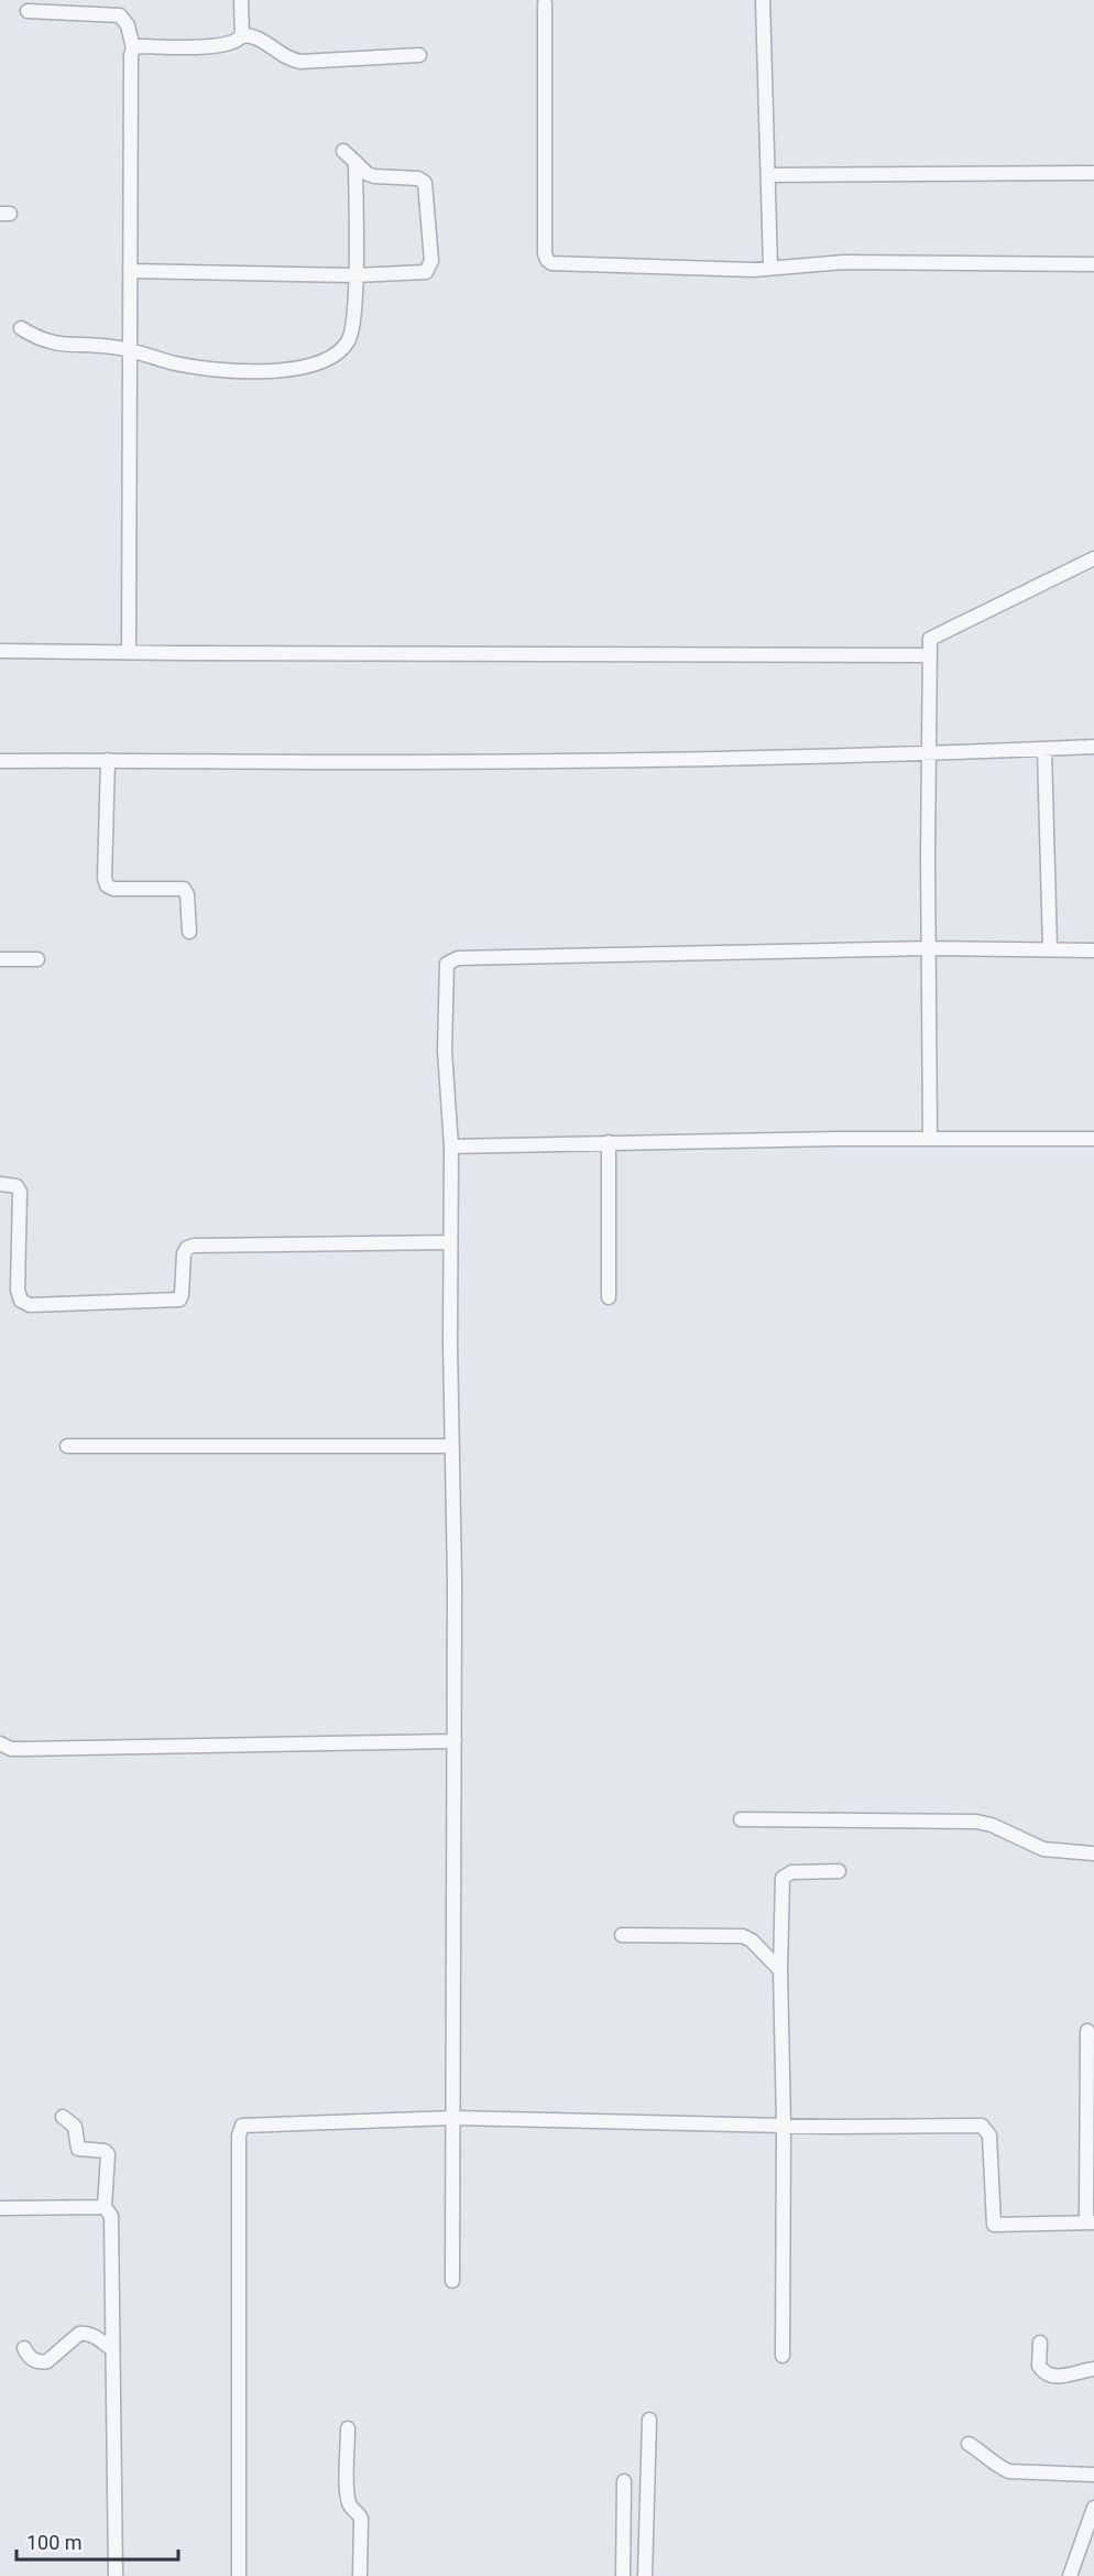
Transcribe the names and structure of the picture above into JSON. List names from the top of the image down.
{
  "scale_bar": "100 m"
}
